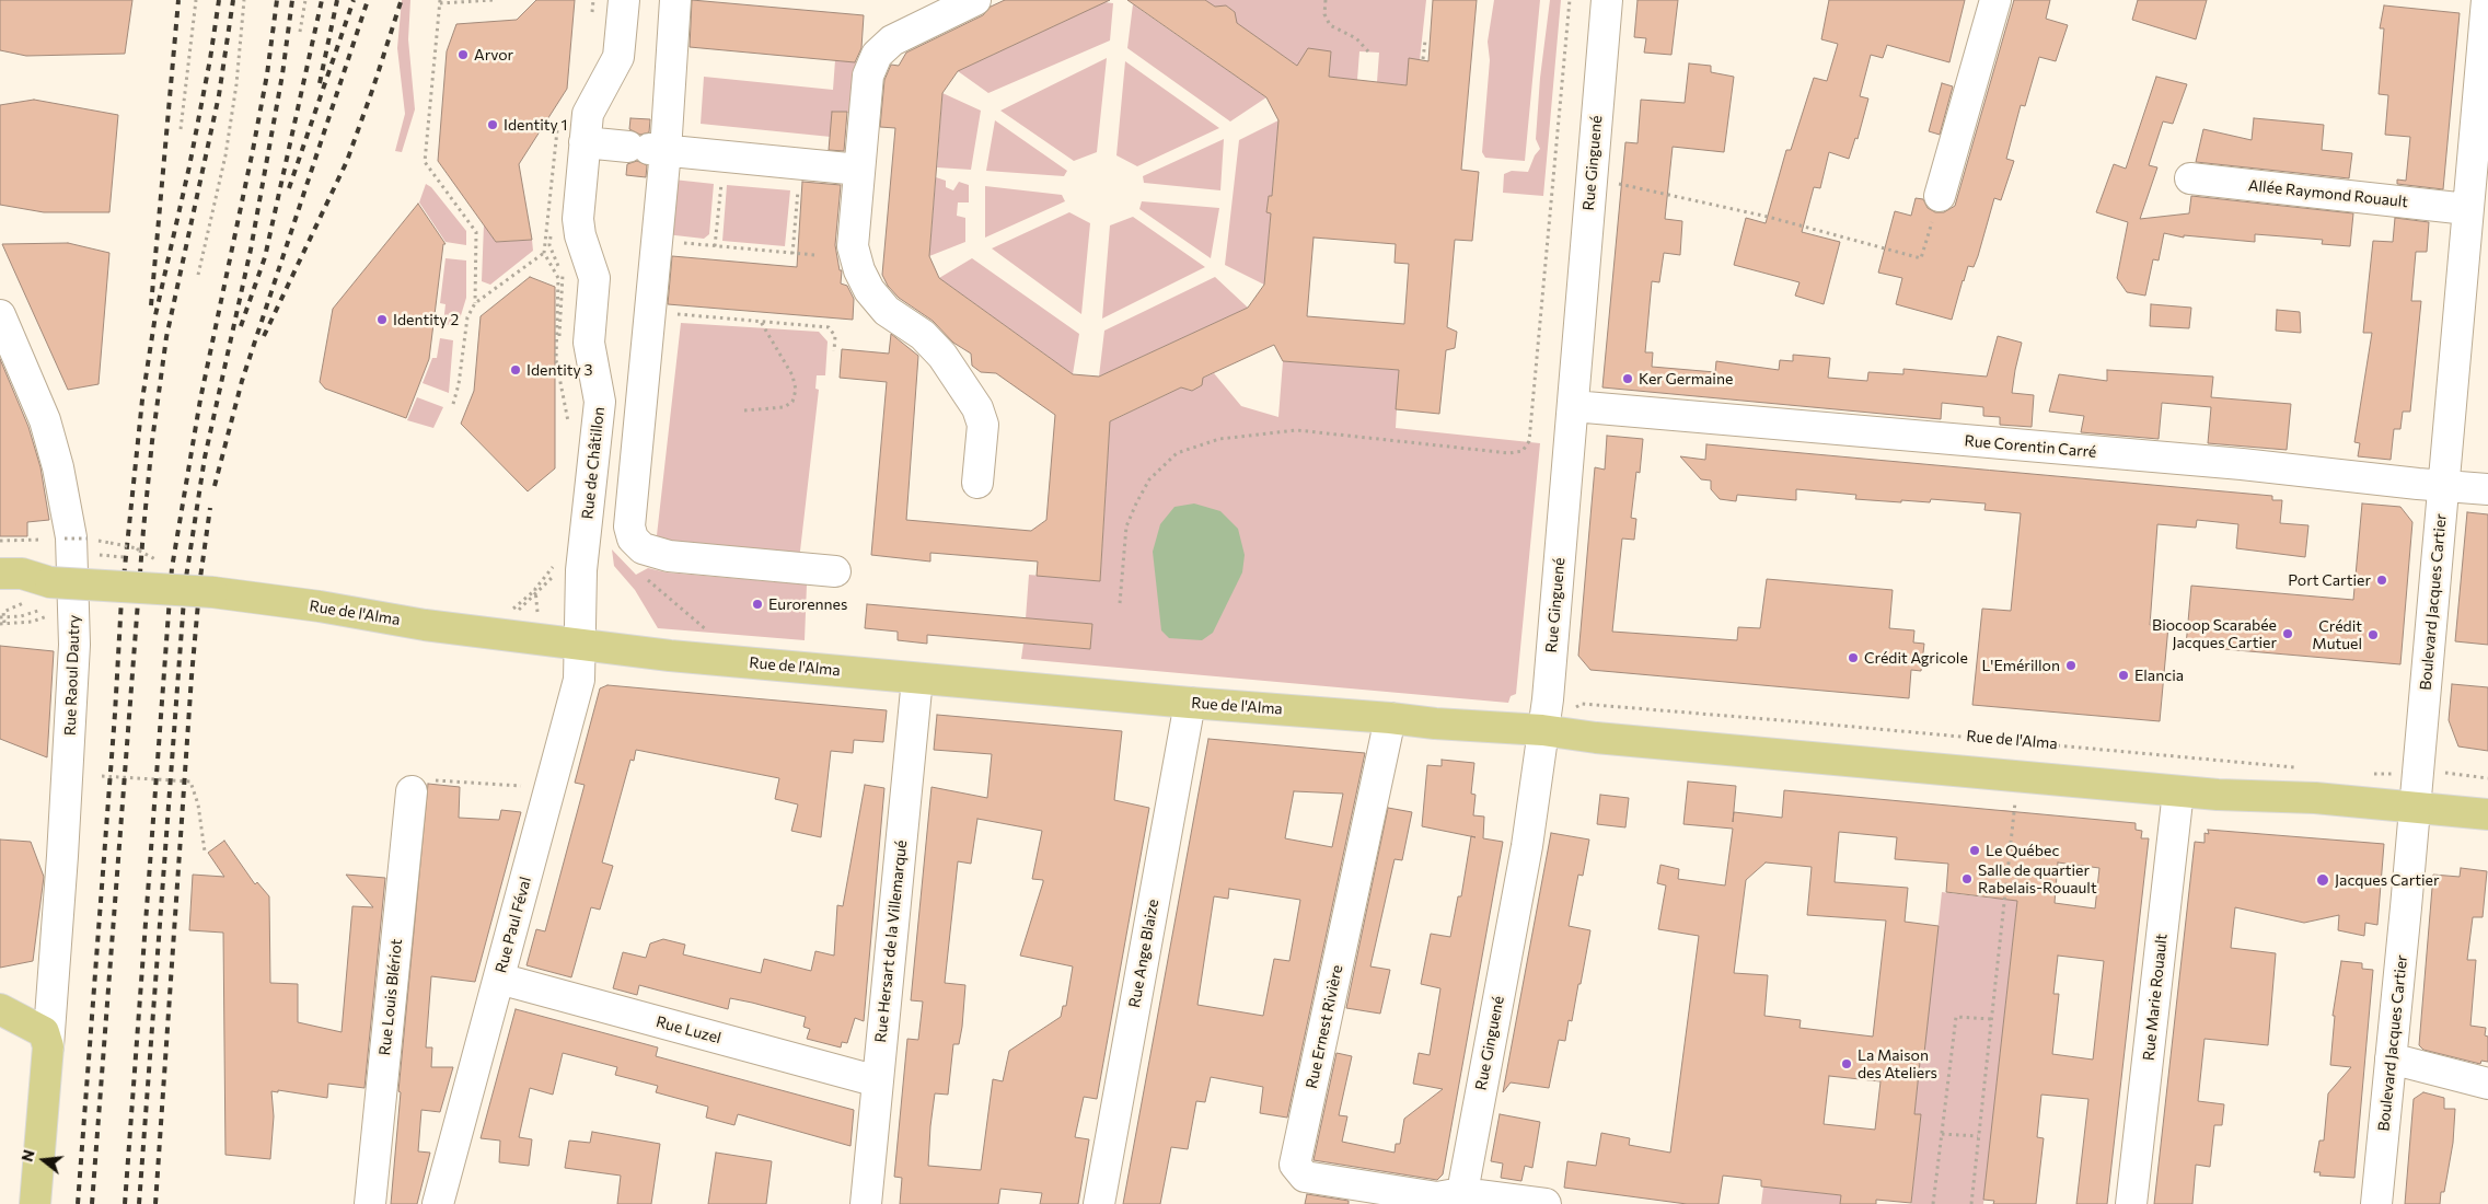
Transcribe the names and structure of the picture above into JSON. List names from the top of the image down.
{
  "streets": {
    "main road": ["Rue de l'Alma"],
    "street": [
      "Rue Ginguené",
      "Allée Raymond Rouault",
      "Rue Corentin Carré",
      "Rue de Châtillon",
      "Boulevard Jacques Cartier",
      "Rue Raoul Dautry",
      "Rue Paul Féval",
      "Rue Hersart de la Villemarqué",
      "Rue Ange Blaize",
      "Rue Louis Blériot",
      "Rue Marie Rouault",
      "Rue Ernest Rivière",
      "Rue Luzel"
    ]
  },
  "crossings": [
    ["Rue Ginguené", "Rue Corentin Carré"],
    ["Rue Ginguené", "Rue de l'Alma"],
    ["Rue Ginguené", "Rue Ernest Rivière"],
    ["Allée Raymond Rouault", "Boulevard Jacques Cartier"],
    ["Rue Corentin Carré", "Boulevard Jacques Cartier"],
    ["Rue de Châtillon", "Rue de l'Alma"],
    ["Rue de Châtillon", "Rue Paul Féval"],
    ["Boulevard Jacques Cartier", "Rue de l'Alma"],
    ["Rue de l'Alma", "Rue Paul Féval"],
    ["Rue de l'Alma", "Rue Hersart de la Villemarqué"],
    ["Rue de l'Alma", "Rue Ange Blaize"],
    ["Rue de l'Alma", "Rue Marie Rouault"],
    ["Rue de l'Alma", "Rue Ernest Rivière"],
    ["Rue Paul Féval", "Rue Luzel"],
    ["Rue Hersart de la Villemarqué", "Rue Luzel"]
  ],
  "places": [
    "Arvor",
    "Identity 1",
    "Identity 2",
    "Identity 3",
    "Ker Germaine",
    "Port Cartier",
    "Eurorennes",
    "Biocoop Scarabée Jacques Cartier",
    "Crédit Mutuel",
    "Crédit Agricole",
    "L'Emérillon",
    "Elancia",
    "Le Québec",
    "Salle de quartier Rabelais-Rouault",
    "Jacques Cartier",
    "La Maison des Ateliers"
  ],
  "north": "left"
}
